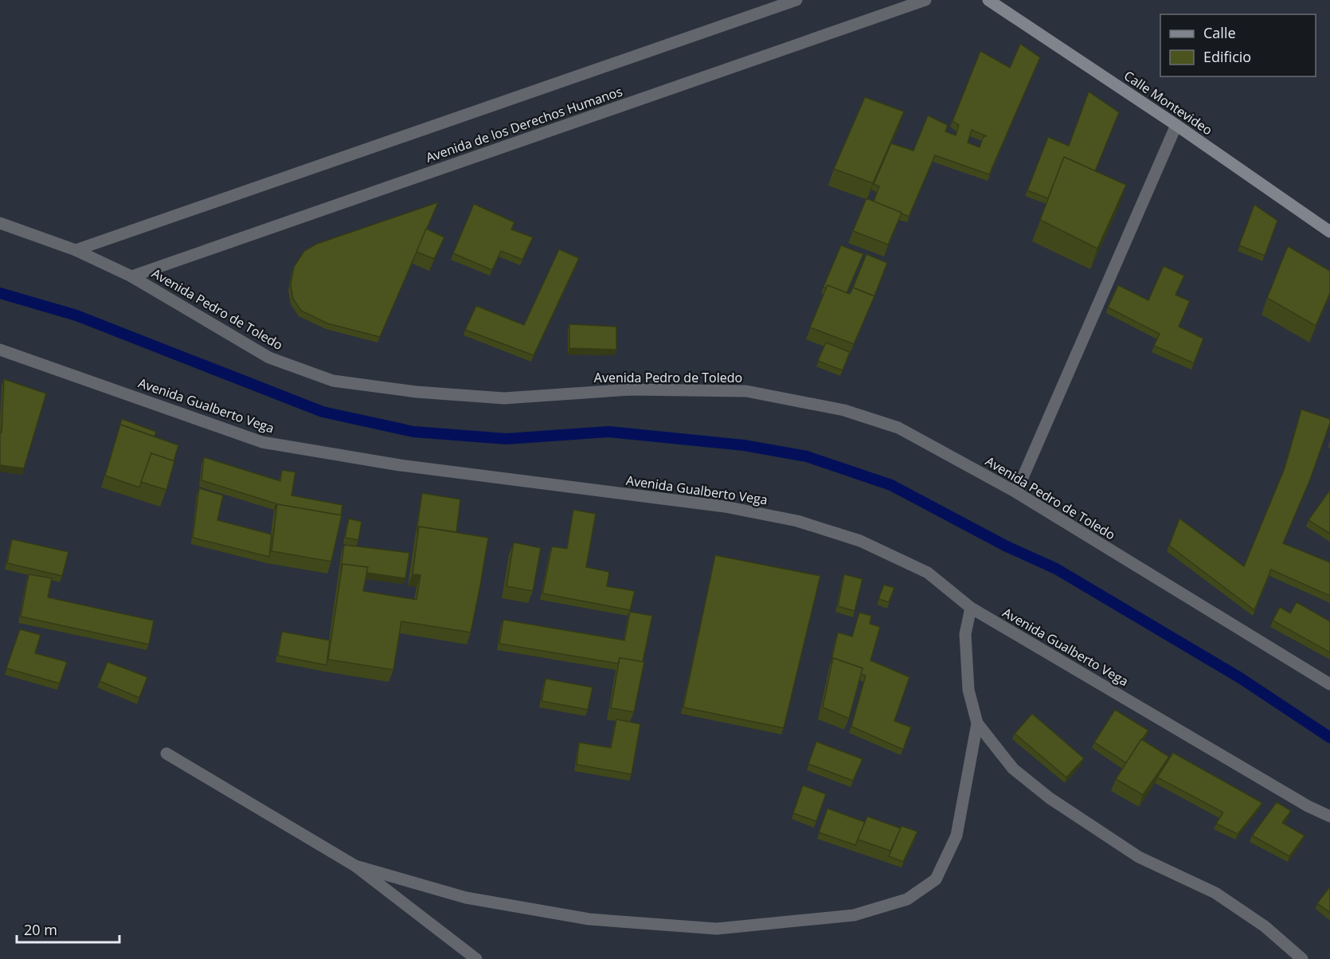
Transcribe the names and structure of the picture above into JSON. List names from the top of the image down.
{
  "streets": {
    "street": [
      "Calle Montevideo",
      "Avenida de los Derechos Humanos",
      "Avenida Pedro de Toledo",
      "Avenida Gualberto Vega"
    ]
  },
  "crossings": [
    ["Avenida de los Derechos Humanos", "Avenida Pedro de Toledo"]
  ],
  "legend": ["Calle", "Edificio"],
  "scale_bar": "20 m"
}
